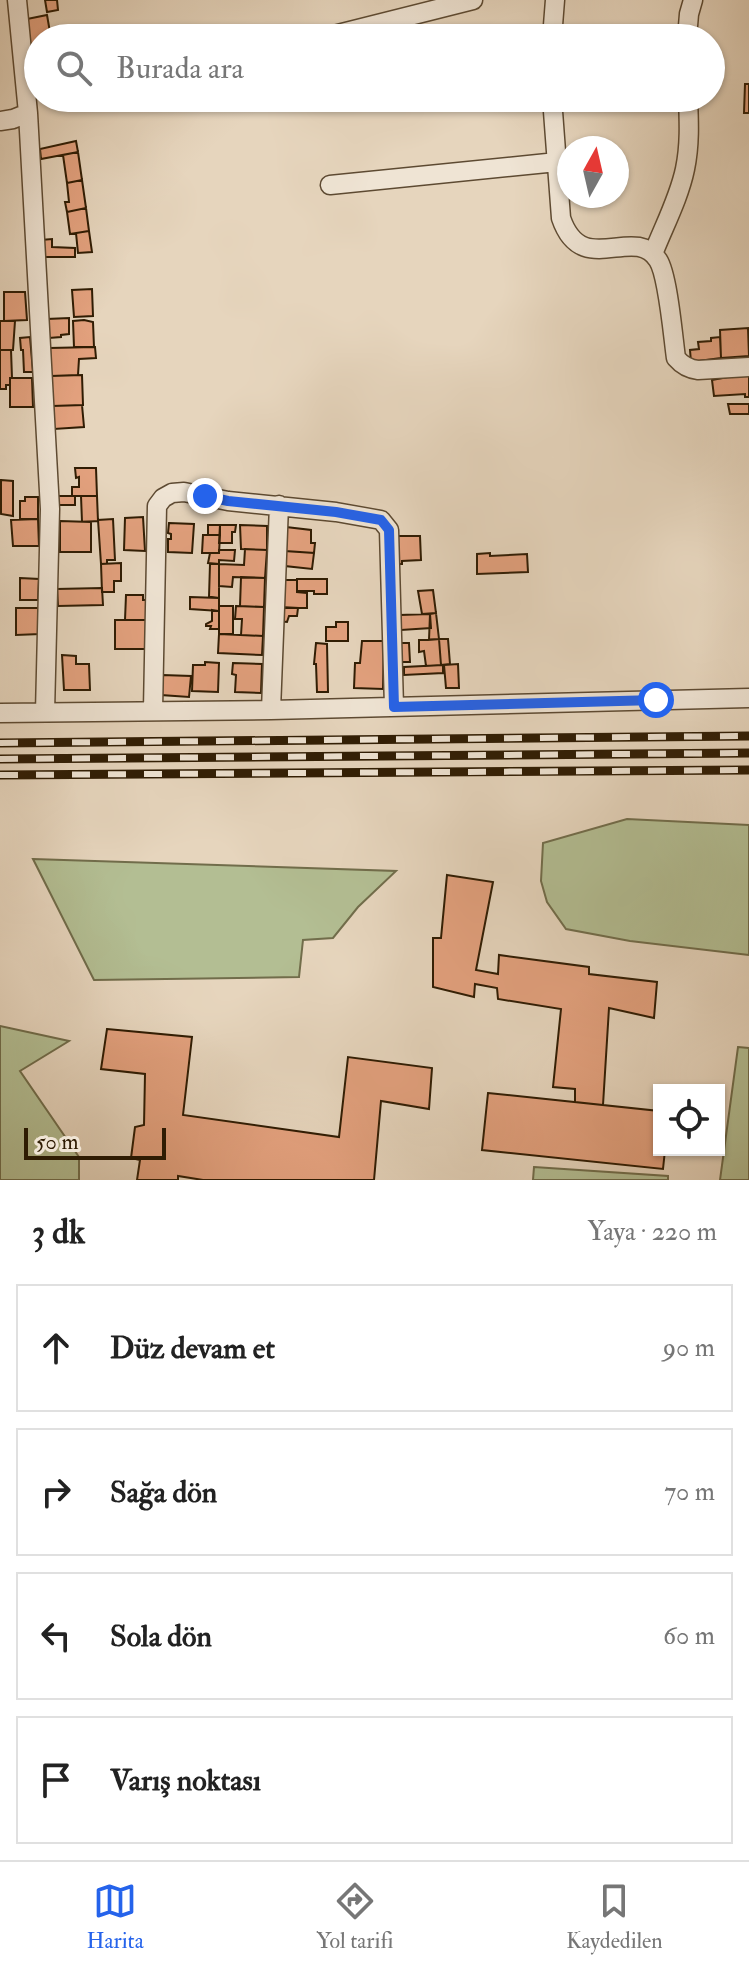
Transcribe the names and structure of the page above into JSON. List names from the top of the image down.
{
  "scale_bar": "50 m",
  "north": "top",
  "page": {
    "search": "Burada ara",
    "scale": "50 m",
    "heading": ["3 dk", "Yaya · 220 m"],
    "list": [
      ["Düz devam et", "90 m"],
      ["Sağa dön", "70 m"],
      ["Sola dön", "60 m"],
      "Varış noktası"
    ],
    "nav": ["Harita", "Yol tarifi", "Kaydedilen"]
  }
}
